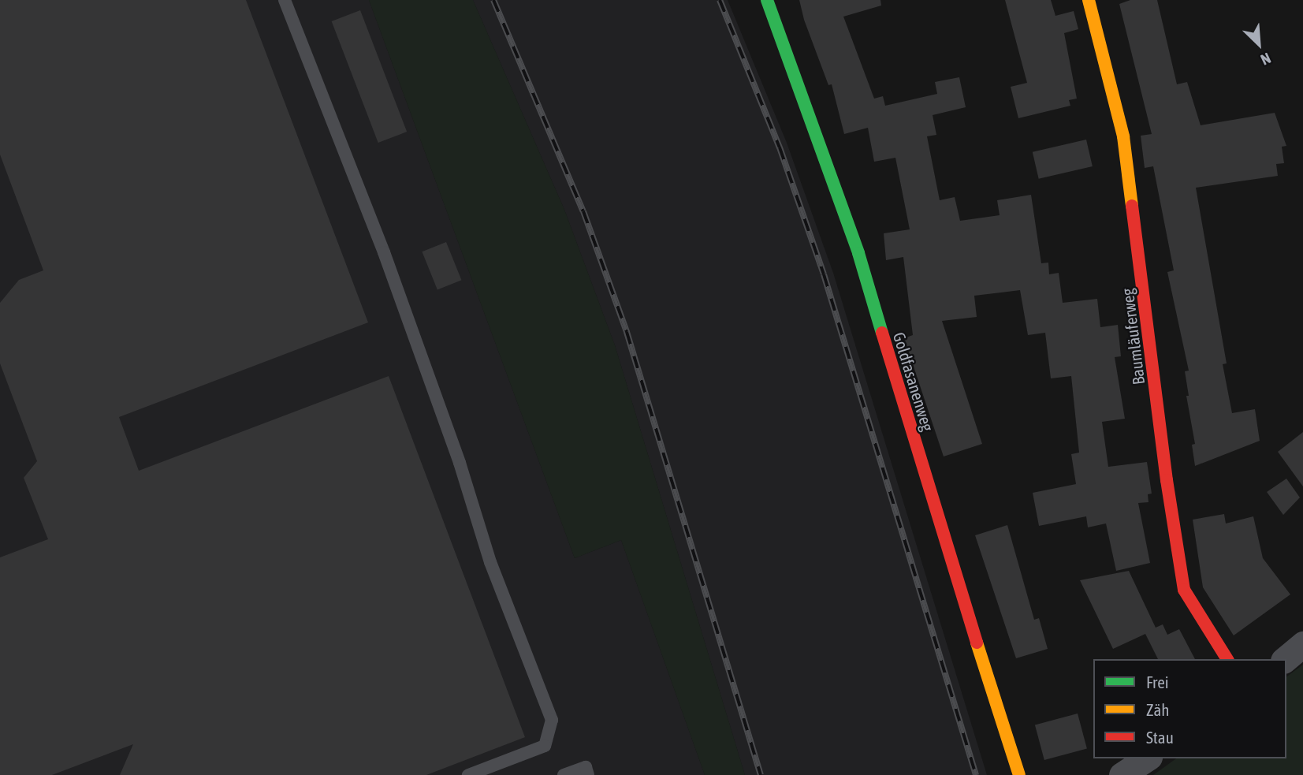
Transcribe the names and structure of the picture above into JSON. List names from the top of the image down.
{
  "streets": {
    "street": ["Baumläuferweg", "Goldfasanenweg"]
  },
  "legend": ["Frei", "Zäh", "Stau"],
  "north": "bottom right"
}
